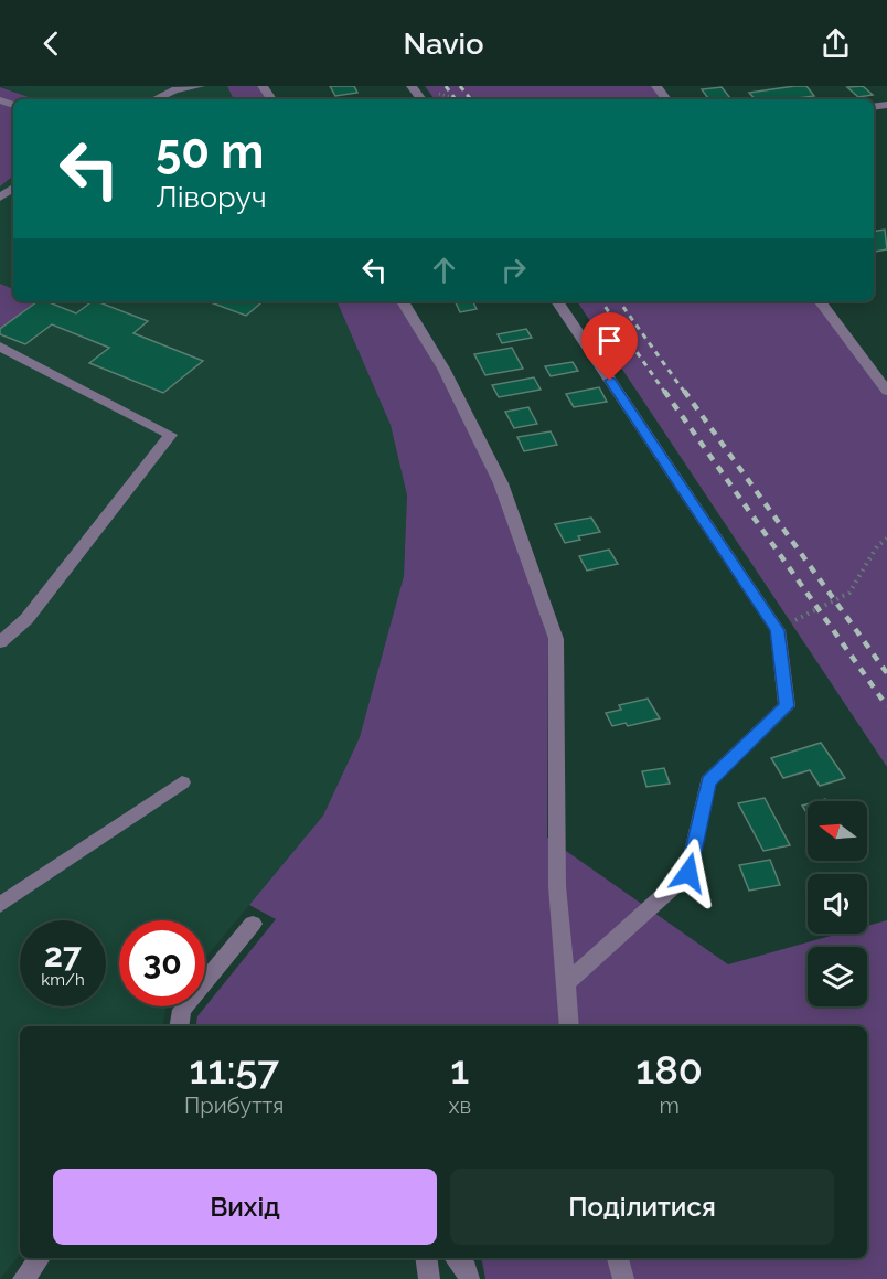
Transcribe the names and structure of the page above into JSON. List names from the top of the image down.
{
  "north": "left",
  "page": {
    "header": "Navio",
    "turn": ["50 m", "Ліворуч"],
    "speed": "27 km/h",
    "limit": "30",
    "eta": [
      "11:57",
      "Прибуття",
      "1",
      "хв",
      "180",
      "m"
    ],
    "buttons": ["Вихід", "Поділитися"]
  }
}
